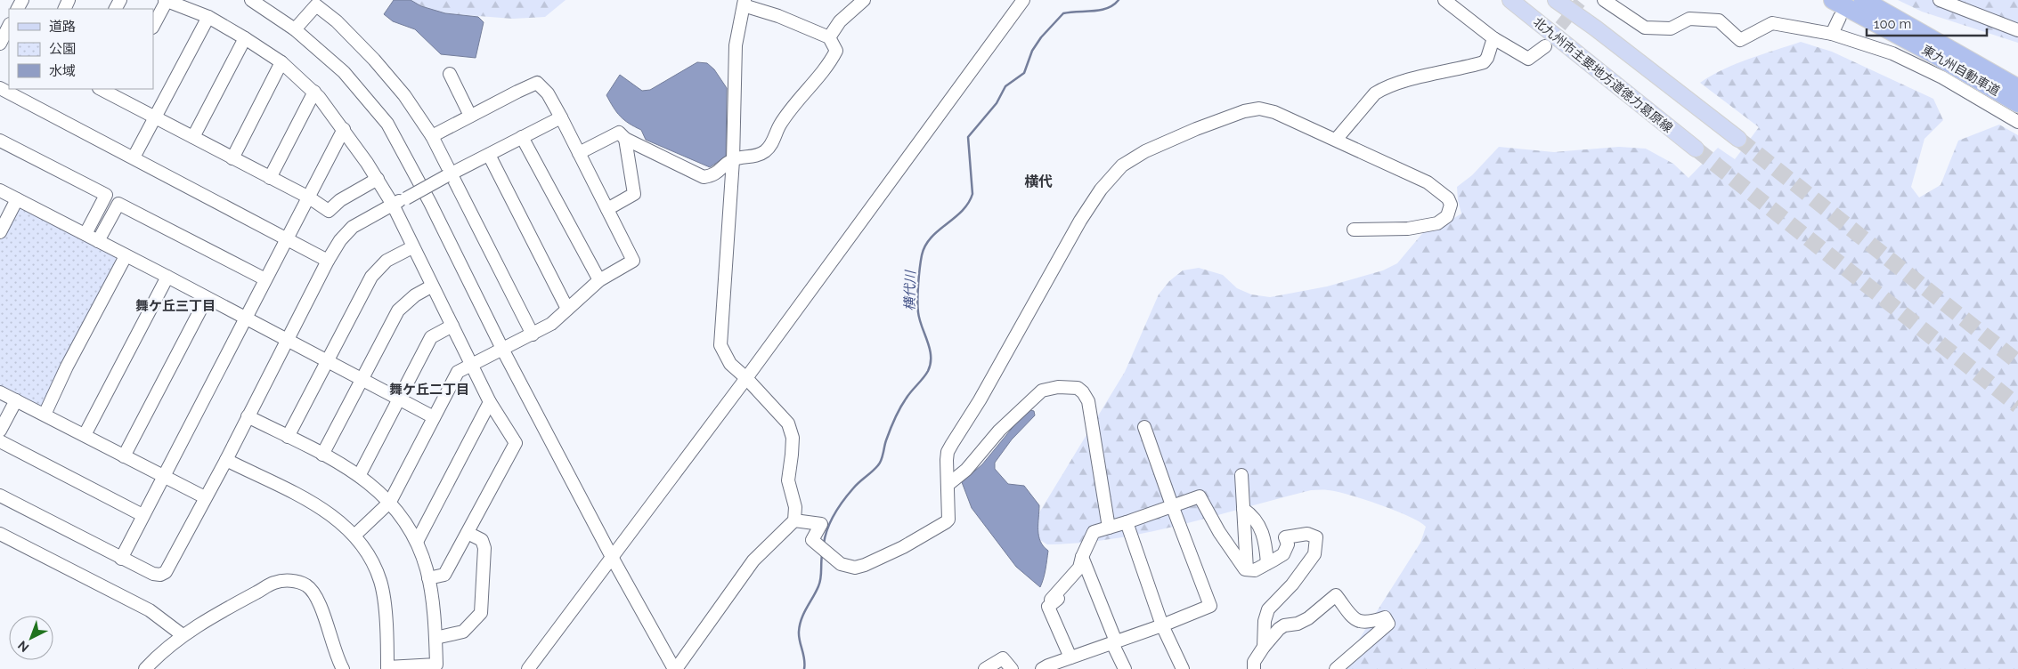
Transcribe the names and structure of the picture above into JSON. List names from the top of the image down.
{
  "streets": {
    "highway": ["東九州自動車道"],
    "main road": ["北九州市主要地方道徳力葛原線"]
  },
  "districts": ["横代", "舞ケ丘三丁目", "舞ケ丘二丁目"],
  "water": ["横代川"],
  "legend": ["道路", "公園", "水域"],
  "scale_bar": "100 m",
  "north": "bottom left"
}
